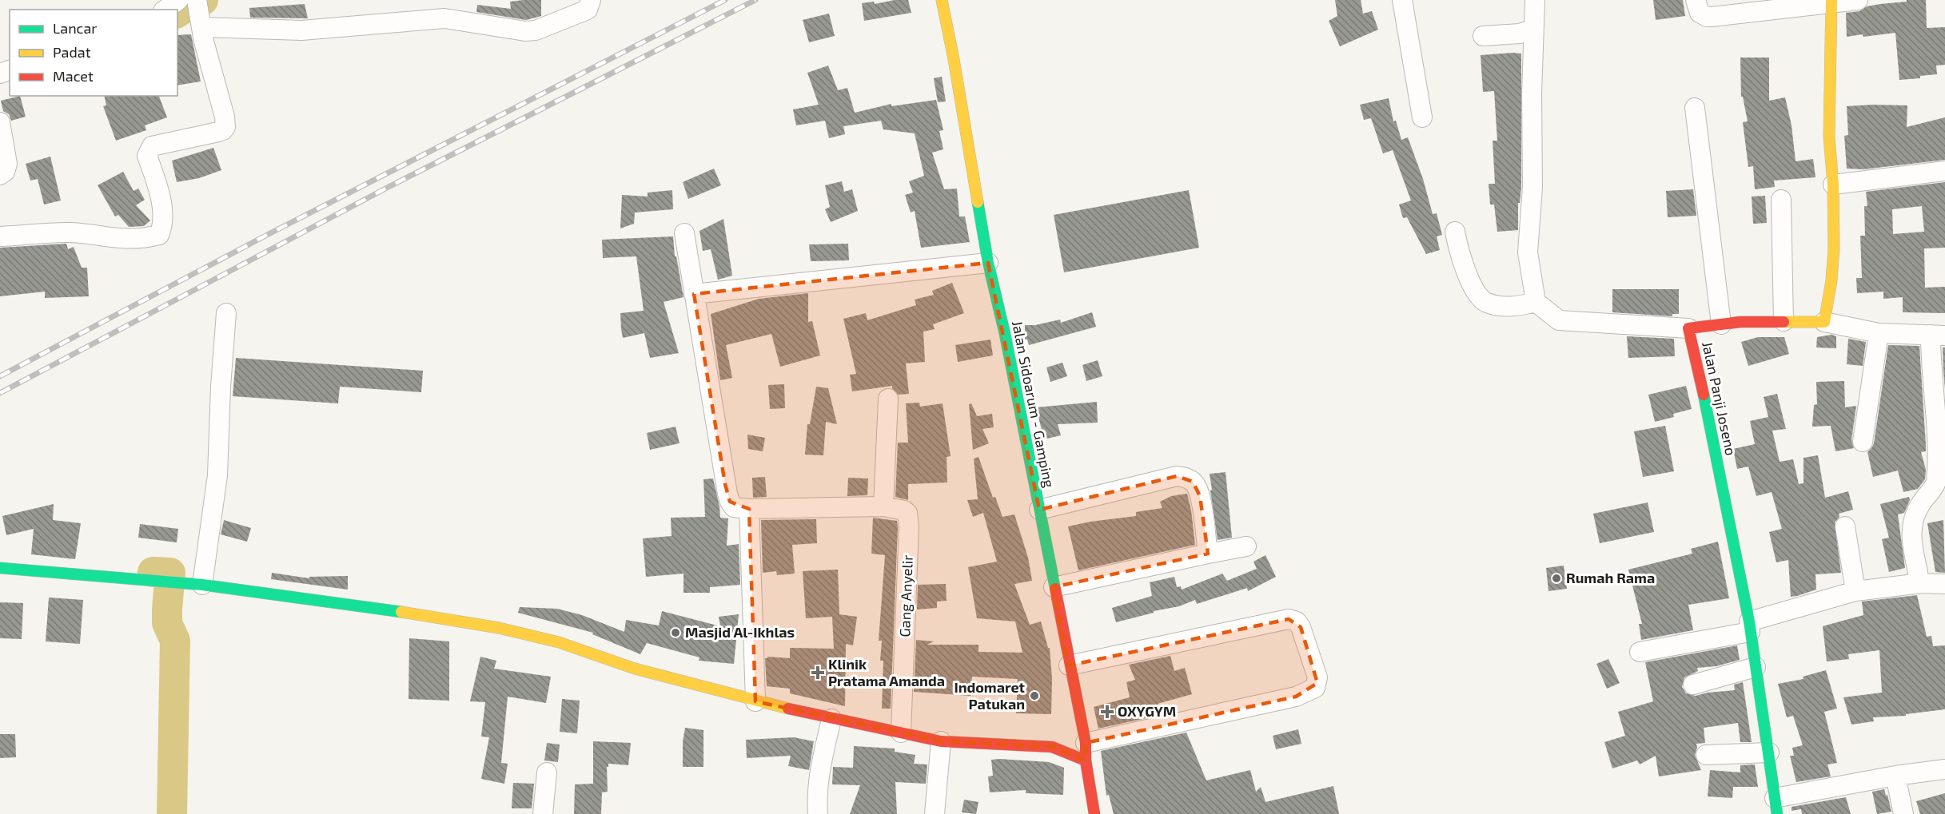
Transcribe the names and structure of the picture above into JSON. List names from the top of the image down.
{
  "streets": {
    "main road": ["Jalan Panji Joseno", "Jalan Sidoarum - Gamping"],
    "street": ["Gang Anyelir"]
  },
  "places": {
    "other": ["Rumah Rama", "Masjid Al-Ikhlas", "Indomaret Patukan"],
    "health": ["Klinik Pratama Amanda", "OXYGYM"]
  },
  "legend": ["Lancar", "Padat", "Macet"]
}
